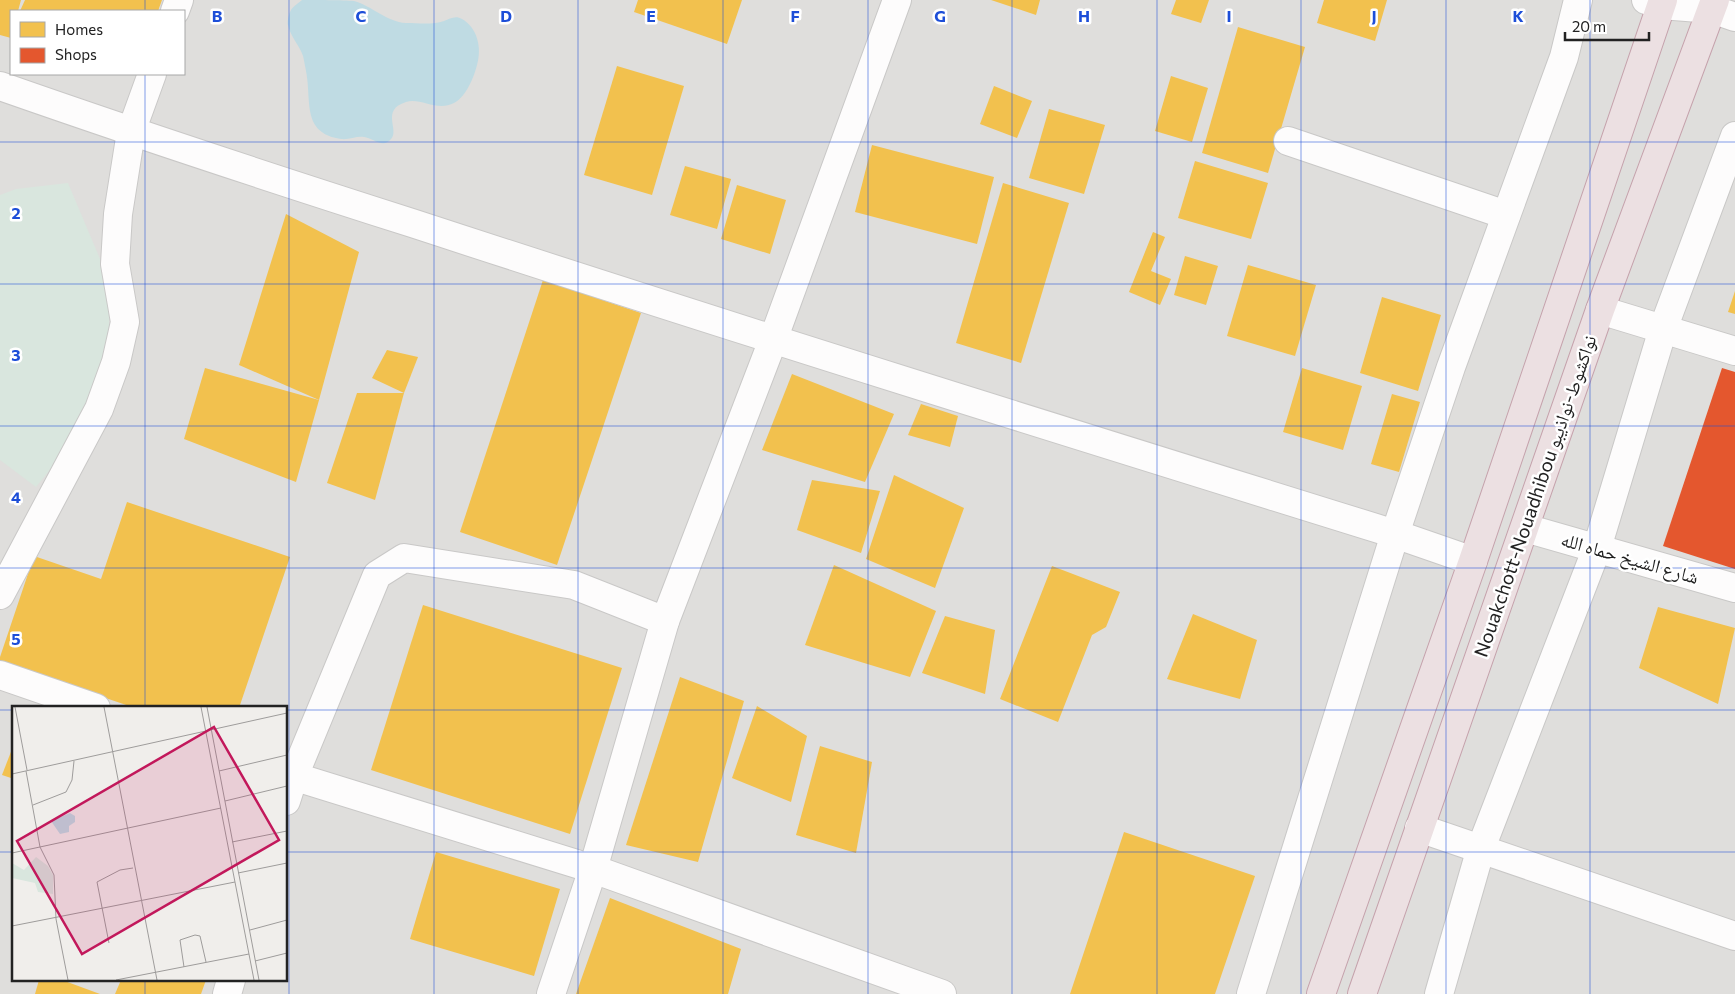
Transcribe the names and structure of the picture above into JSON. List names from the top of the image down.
{
  "streets": {
    "highway": ["Nouakchott-Nouadhibou نواكشوط-نواذيبو"],
    "street": ["شارع الشيخ حماه الله"]
  },
  "crossings": [
    ["Nouakchott-Nouadhibou نواكشوط-نواذيبو", "شارع الشيخ حماه الله"]
  ],
  "legend": ["Homes", "Shops"],
  "scale_bar": "20 m",
  "grid": {
    "columns": [
      "B",
      "C",
      "D",
      "E",
      "F",
      "G",
      "H",
      "I",
      "J",
      "K"
    ],
    "rows": [
      "2",
      "3",
      "4",
      "5"
    ]
  }
}
